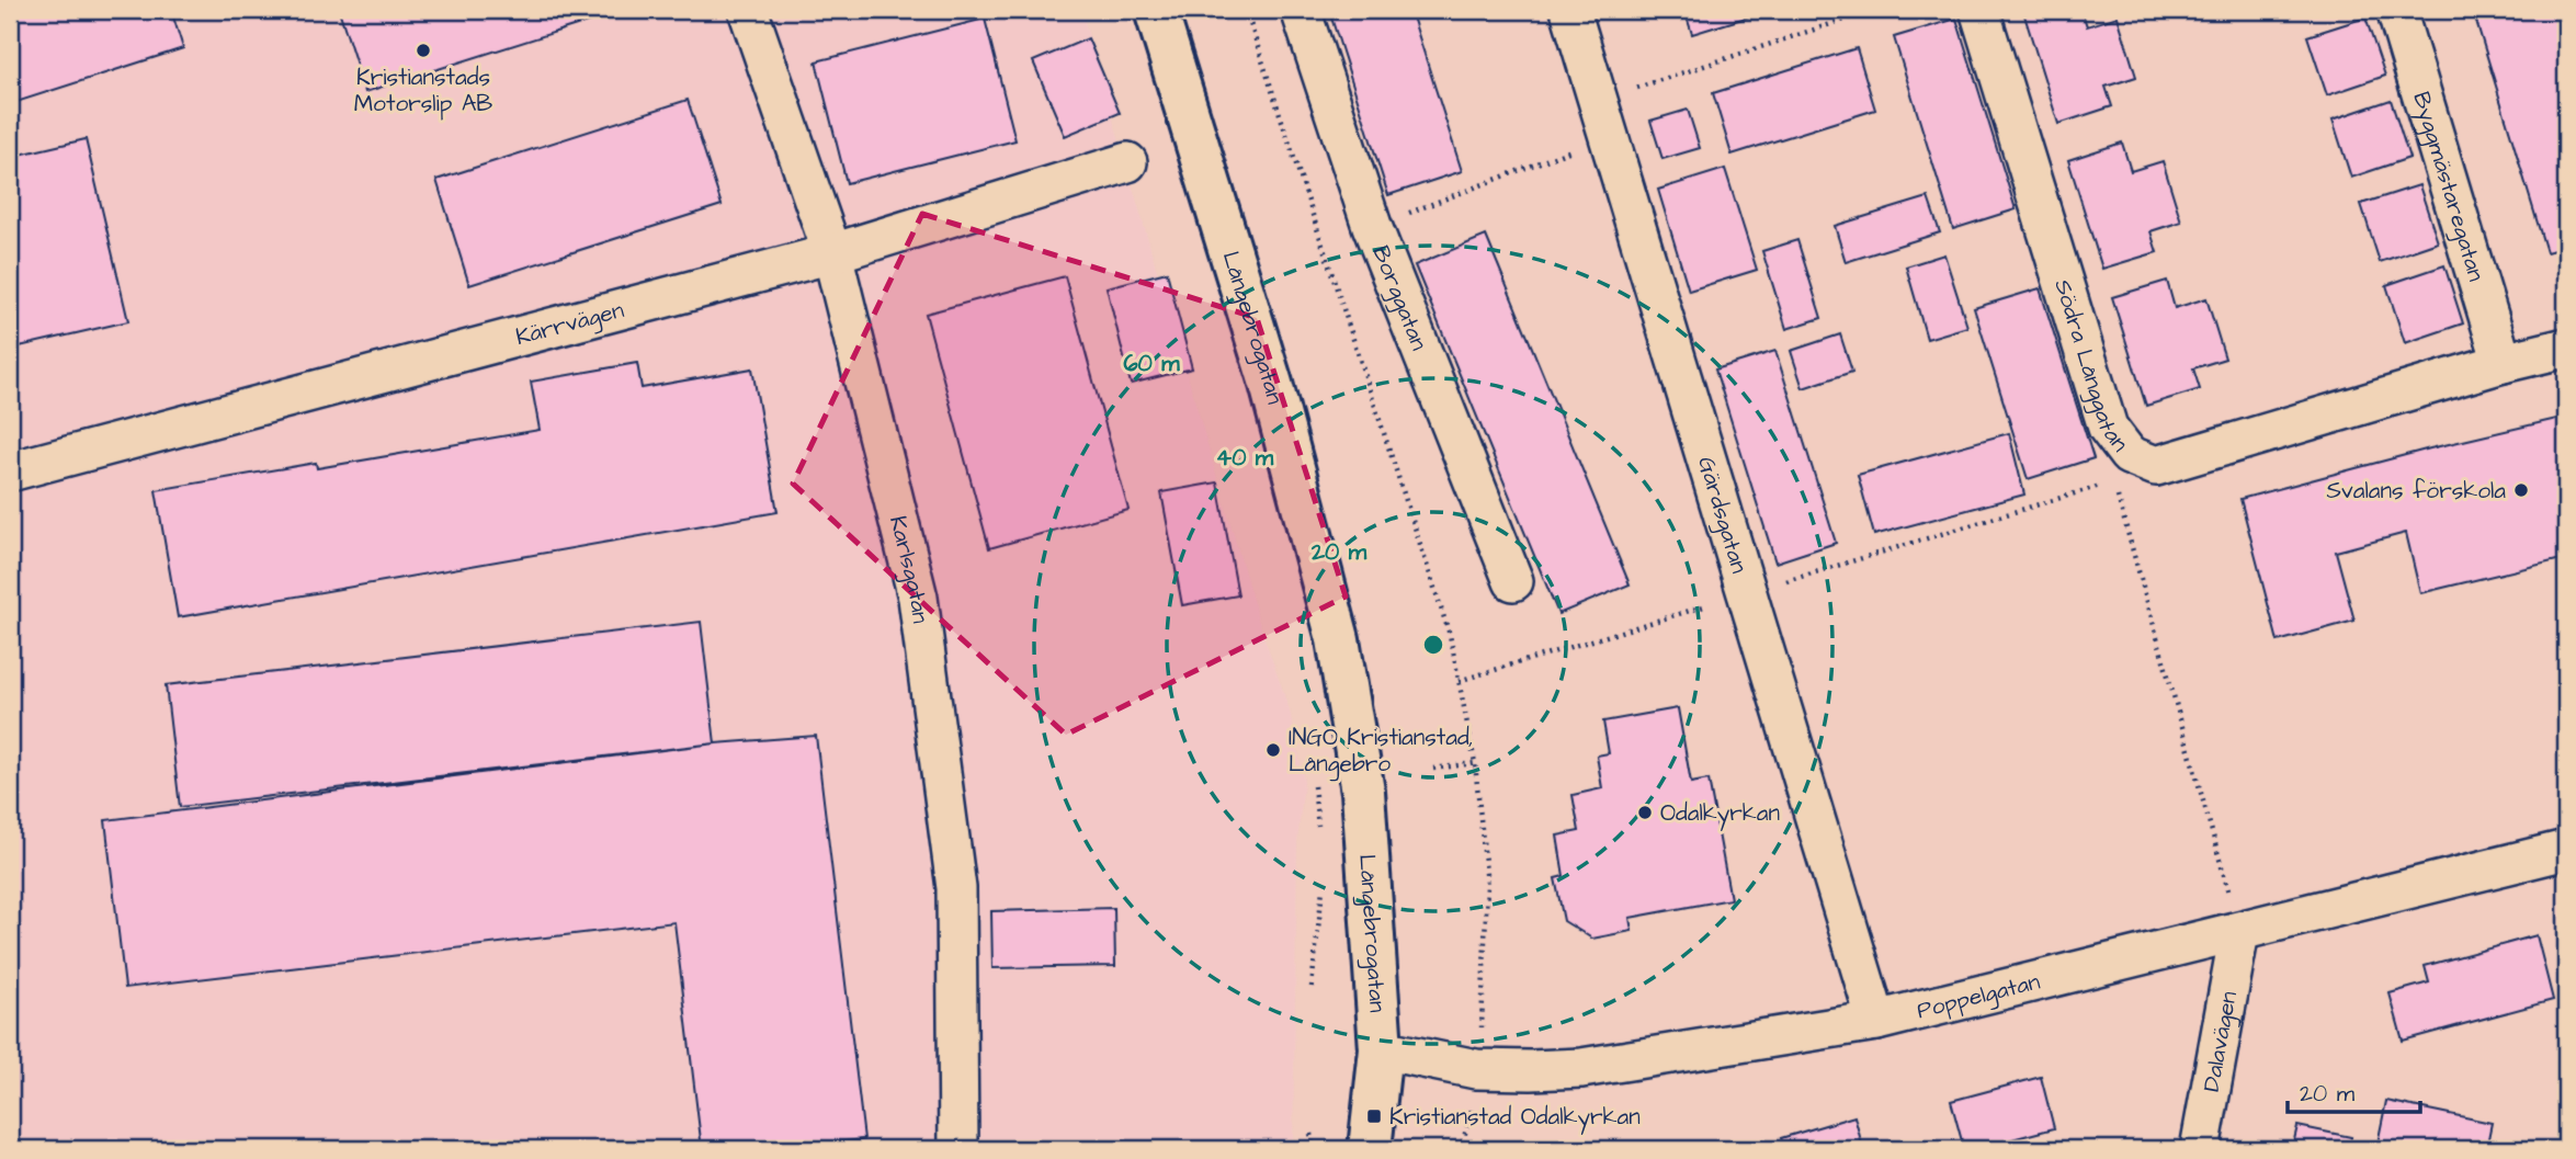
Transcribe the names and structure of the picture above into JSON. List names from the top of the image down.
{
  "streets": {
    "main road": ["Långebrogatan"],
    "street": [
      "Byggmästaregatan",
      "Borggatan",
      "Kärrvägen",
      "Södra Långgatan",
      "Gärdsgatan",
      "Karlsgatan",
      "Poppelgatan",
      "Dalavägen"
    ]
  },
  "crossings": [
    ["Byggmästaregatan", "Södra Långgatan"],
    ["Kärrvägen", "Karlsgatan"],
    ["Långebrogatan", "Poppelgatan"],
    ["Gärdsgatan", "Poppelgatan"],
    ["Poppelgatan", "Dalavägen"]
  ],
  "places": {
    "other": [
      "Kristianstads Motorslip AB",
      "Svalans förskola",
      "INGO Kristianstad, Långebro",
      "Odalkyrkan"
    ],
    "transit": ["Kristianstad Odalkyrkan"]
  },
  "scale_bar": "20 m",
  "rings": ["60 m", "40 m", "20 m"]
}
